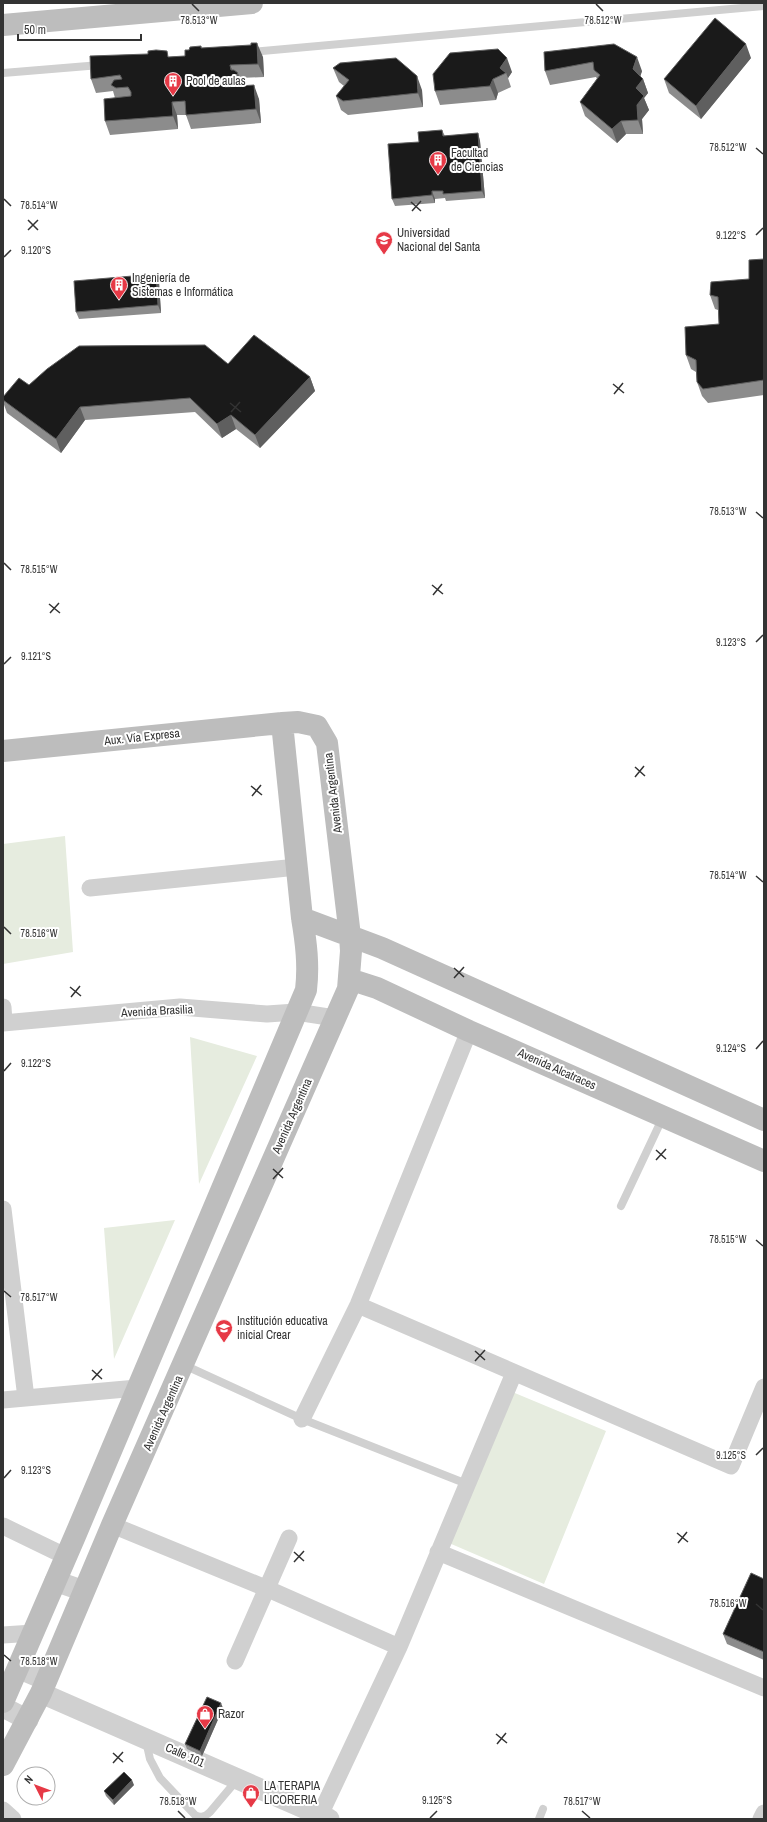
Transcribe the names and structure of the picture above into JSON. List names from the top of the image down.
{
  "streets": {
    "main road": ["Aux. Vía Expresa", "Avenida Argentina", "Avenida Alcatraces"],
    "street": ["Avenida Brasilia", "Calle 101"]
  },
  "crossings": [
    ["Aux. Vía Expresa", "Avenida Argentina"],
    ["Avenida Argentina", "Avenida Brasilia"],
    ["Avenida Argentina", "Avenida Alcatraces"],
    ["Avenida Argentina", "Calle 101"]
  ],
  "places": {
    "building": ["Pool de aulas", "Facultad de Ciencias", "Ingeniería de Sistemas e Informática"],
    "school or university": ["Universidad Nacional del Santa", "Institución educativa inicial Crear"],
    "shop": ["Razor", "LA TERAPIA LICORERIA"]
  },
  "scale_bar": "50 m",
  "north": "top left",
  "coordinates": [
    "78.513°W",
    "78.512°W",
    "78.514°W",
    "9.122°S",
    "9.120°S",
    "78.515°W",
    "9.123°S",
    "9.121°S",
    "78.516°W",
    "9.124°S",
    "78.517°W",
    "9.125°S",
    "78.518°W"
  ]
}
